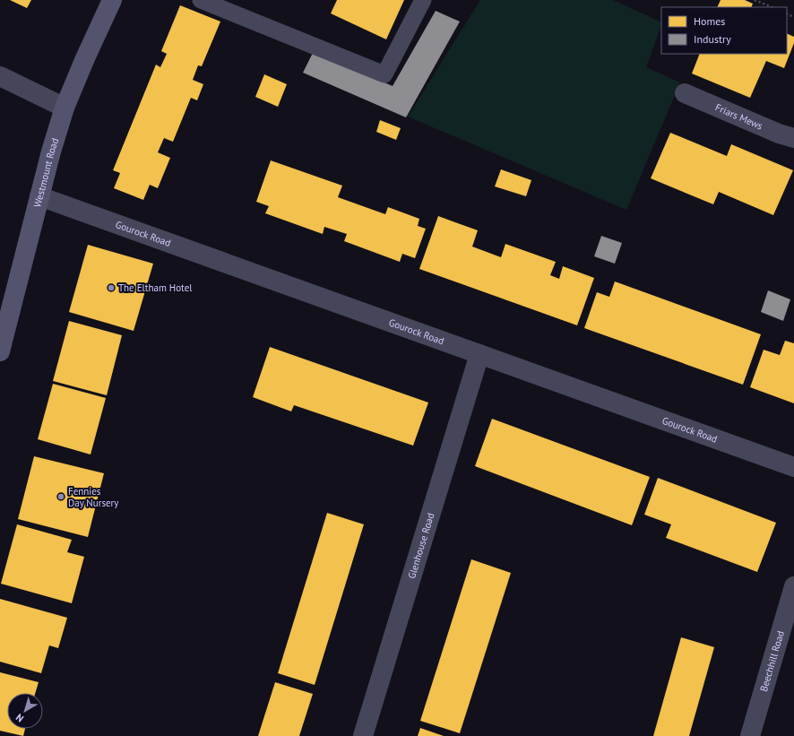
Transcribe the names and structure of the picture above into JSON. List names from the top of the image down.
{
  "streets": {
    "street": [
      "Friars Mews",
      "Westmount Road",
      "Gourock Road",
      "Glenhouse Road",
      "Beechhill Road"
    ]
  },
  "crossings": [
    ["Westmount Road", "Gourock Road"],
    ["Gourock Road", "Glenhouse Road"]
  ],
  "places": ["The Eltham Hotel", "Fennies Day Nursery"],
  "legend": ["Homes", "Industry"],
  "north": "bottom left"
}
